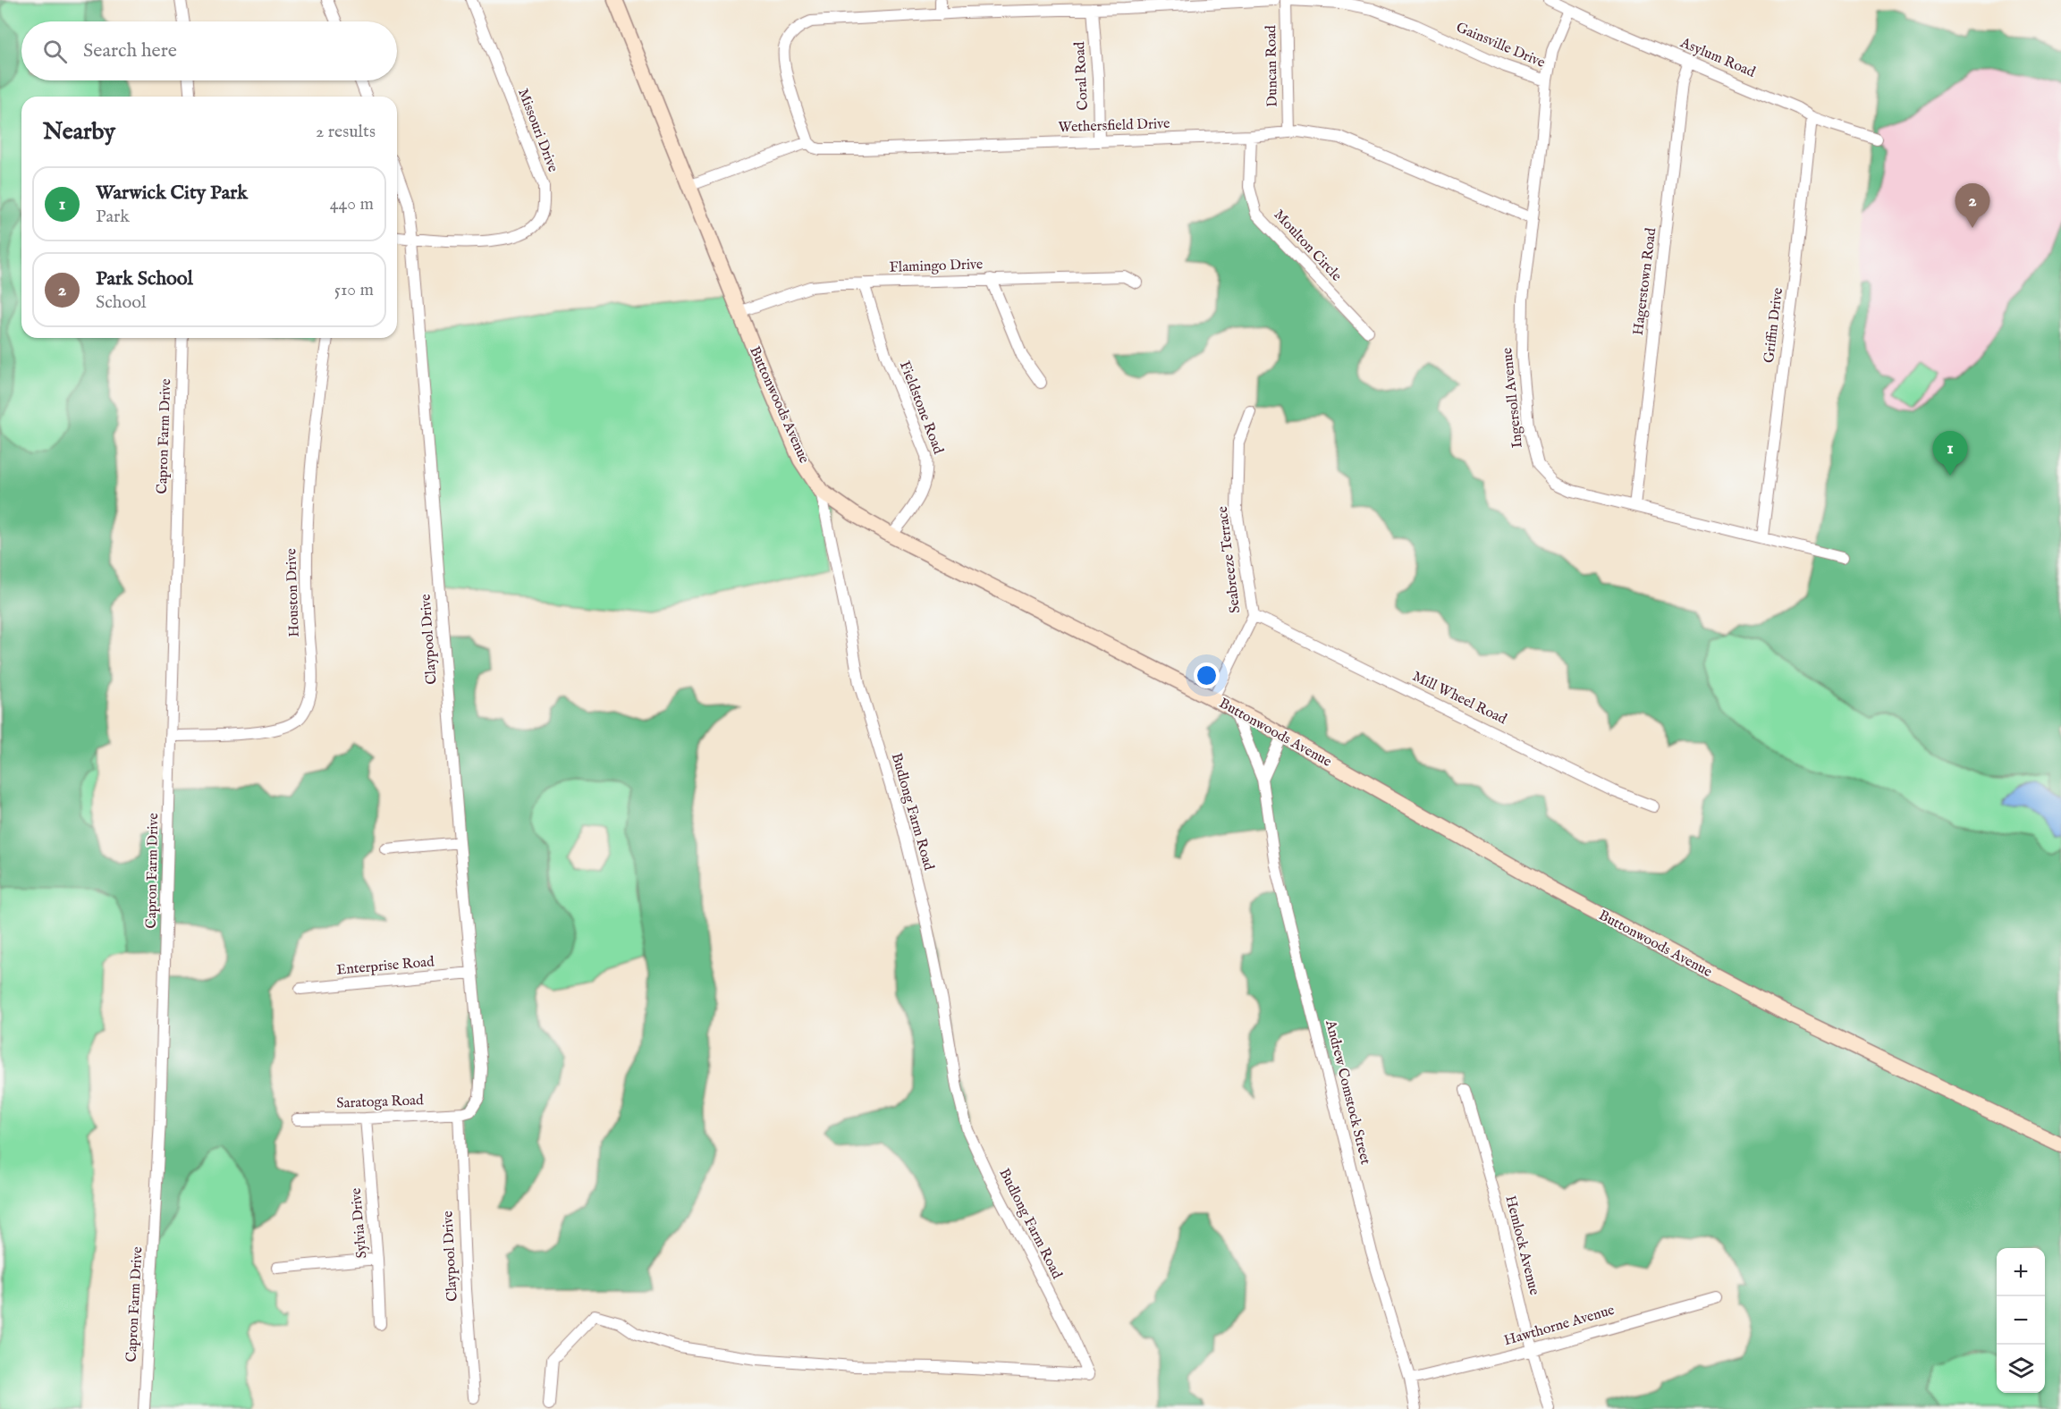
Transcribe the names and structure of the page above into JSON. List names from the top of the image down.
{
  "streets": {
    "street": [
      "Gainsville Drive",
      "Asylum Road",
      "Duncan Road",
      "Coral Road",
      "Wethersfield Drive",
      "Missouri Drive",
      "Moulton Circle",
      "Flamingo Drive",
      "Hagerstown Road",
      "Griffin Drive",
      "Ingersoll Avenue",
      "Buttonwoods Avenue",
      "Fieldstone Road",
      "Capron Farm Drive",
      "Seabreeze Terrace",
      "Houston Drive",
      "Claypool Drive",
      "Mill Wheel Road",
      "Budlong Farm Road",
      "Enterprise Road",
      "Andrew Comstock Street",
      "Saratoga Road",
      "Sylvia Drive",
      "Hemlock Avenue",
      "Hawthorne Avenue"
    ]
  },
  "crossings": [
    ["Gainsville Drive", "Duncan Road"],
    ["Gainsville Drive", "Ingersoll Avenue"],
    ["Asylum Road", "Hagerstown Road"],
    ["Asylum Road", "Griffin Drive"],
    ["Asylum Road", "Ingersoll Avenue"],
    ["Duncan Road", "Wethersfield Drive"],
    ["Coral Road", "Wethersfield Drive"],
    ["Wethersfield Drive", "Moulton Circle"],
    ["Wethersfield Drive", "Ingersoll Avenue"],
    ["Missouri Drive", "Claypool Drive"],
    ["Flamingo Drive", "Buttonwoods Avenue"],
    ["Flamingo Drive", "Fieldstone Road"],
    ["Hagerstown Road", "Ingersoll Avenue"],
    ["Griffin Drive", "Ingersoll Avenue"],
    ["Buttonwoods Avenue", "Fieldstone Road"],
    ["Buttonwoods Avenue", "Seabreeze Terrace"],
    ["Buttonwoods Avenue", "Budlong Farm Road"],
    ["Buttonwoods Avenue", "Andrew Comstock Street"],
    ["Capron Farm Drive", "Houston Drive"],
    ["Seabreeze Terrace", "Mill Wheel Road"],
    ["Claypool Drive", "Enterprise Road"],
    ["Claypool Drive", "Saratoga Road"],
    ["Andrew Comstock Street", "Hawthorne Avenue"],
    ["Saratoga Road", "Sylvia Drive"],
    ["Hemlock Avenue", "Hawthorne Avenue"]
  ],
  "page": {
    "search": "Search here",
    "heading": ["Nearby", "2 results"],
    "list": [
      {
        "mark": "1",
        "name": "Warwick City Park",
        "note": "Park",
        "value": "440 m"
      },
      {
        "mark": "2",
        "name": "Park School",
        "note": "School",
        "value": "510 m"
      }
    ],
    "pins": ["2", "1"],
    "map_buttons": ["+", "−"]
  }
}
